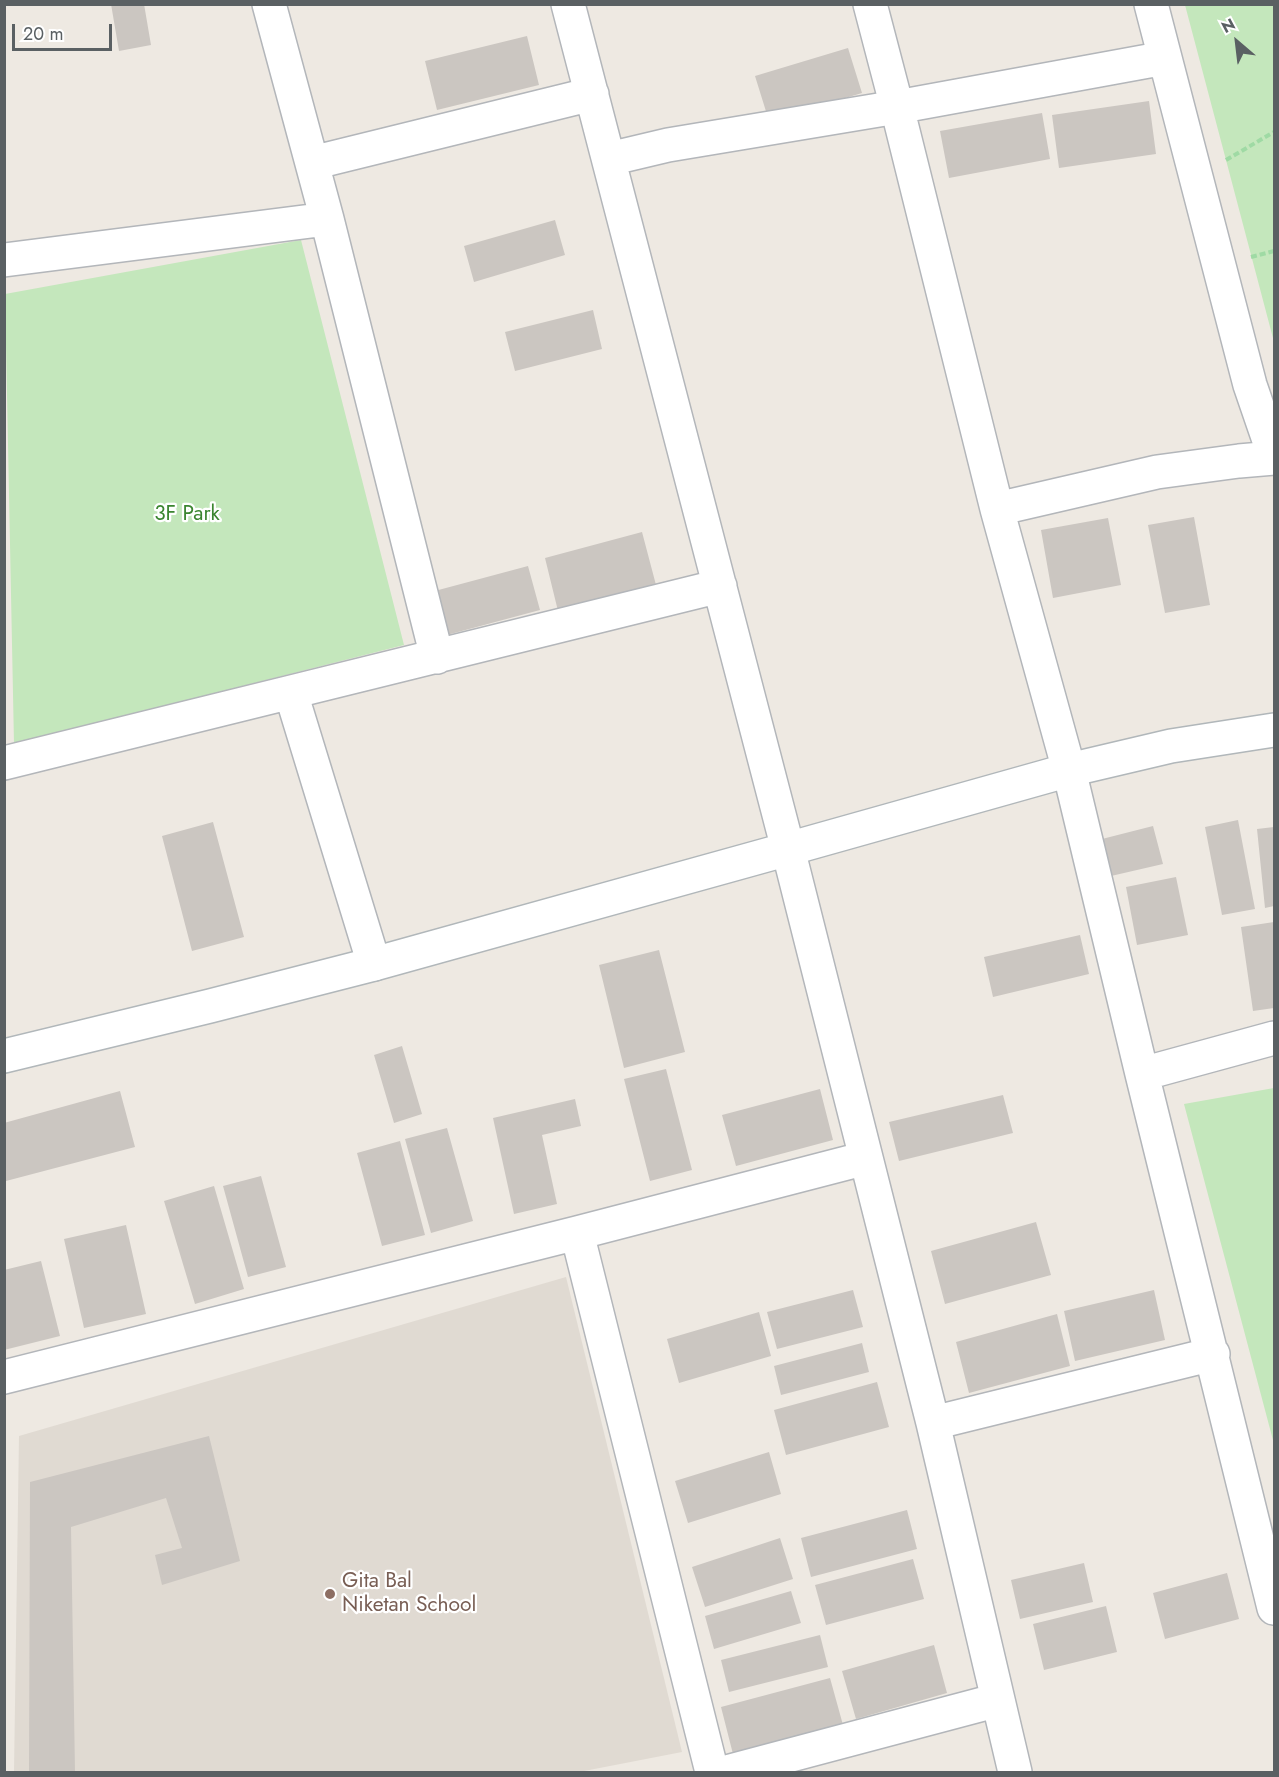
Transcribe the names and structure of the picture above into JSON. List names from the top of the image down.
{
  "parks": ["3F Park"],
  "places": ["Gita Bal Niketan School"],
  "scale_bar": "20 m",
  "north": "top left"
}
